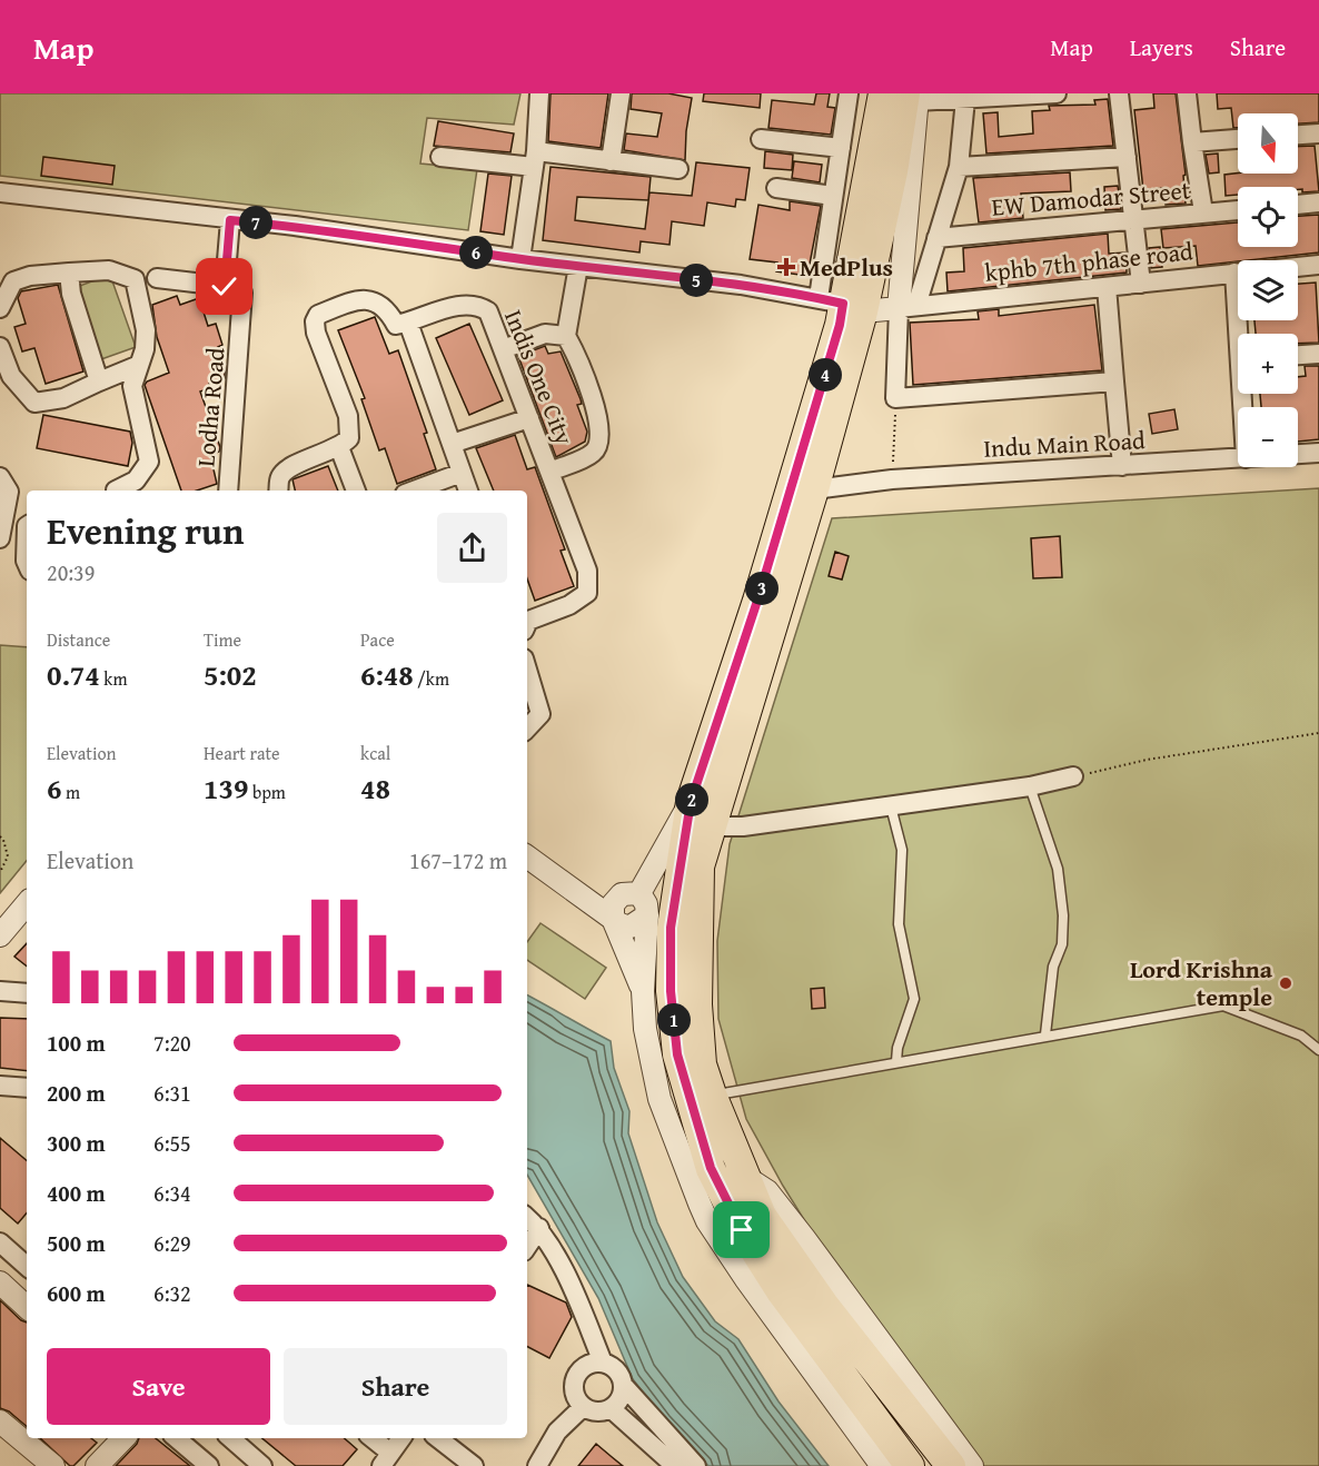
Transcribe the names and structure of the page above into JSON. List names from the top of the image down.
{
  "streets": {
    "street": [
      "EW Damodar Street",
      "kphb 7th phase road",
      "Indis One City",
      "Lodha Road",
      "Indu Main Road"
    ]
  },
  "places": {
    "health": ["MedPlus"],
    "other": ["Lord Krishna temple"]
  },
  "north": "bottom",
  "page": {
    "header": "Map",
    "nav": ["Map", "Layers", "Share"],
    "map_buttons": ["+", "−"],
    "pins": [
      "7",
      "6",
      "5",
      "4",
      "3",
      "2",
      "1"
    ],
    "heading": ["Evening run", "20:39"],
    "stats": [
      ["Distance", "0.74 km"],
      ["Time", "5:02"],
      ["Pace", "6:48 /km"],
      ["Elevation", "6 m"],
      ["Heart rate", "139 bpm"],
      ["kcal", "48"]
    ],
    "chart": ["Elevation", "167–172 m"],
    "list": [
      {
        "name": "100 m",
        "note": "7:20"
      },
      {
        "name": "200 m",
        "note": "6:31"
      },
      {
        "name": "300 m",
        "note": "6:55"
      },
      {
        "name": "400 m",
        "note": "6:34"
      },
      {
        "name": "500 m",
        "note": "6:29"
      },
      {
        "name": "600 m",
        "note": "6:32"
      }
    ],
    "buttons": ["Save", "Share"]
  }
}
